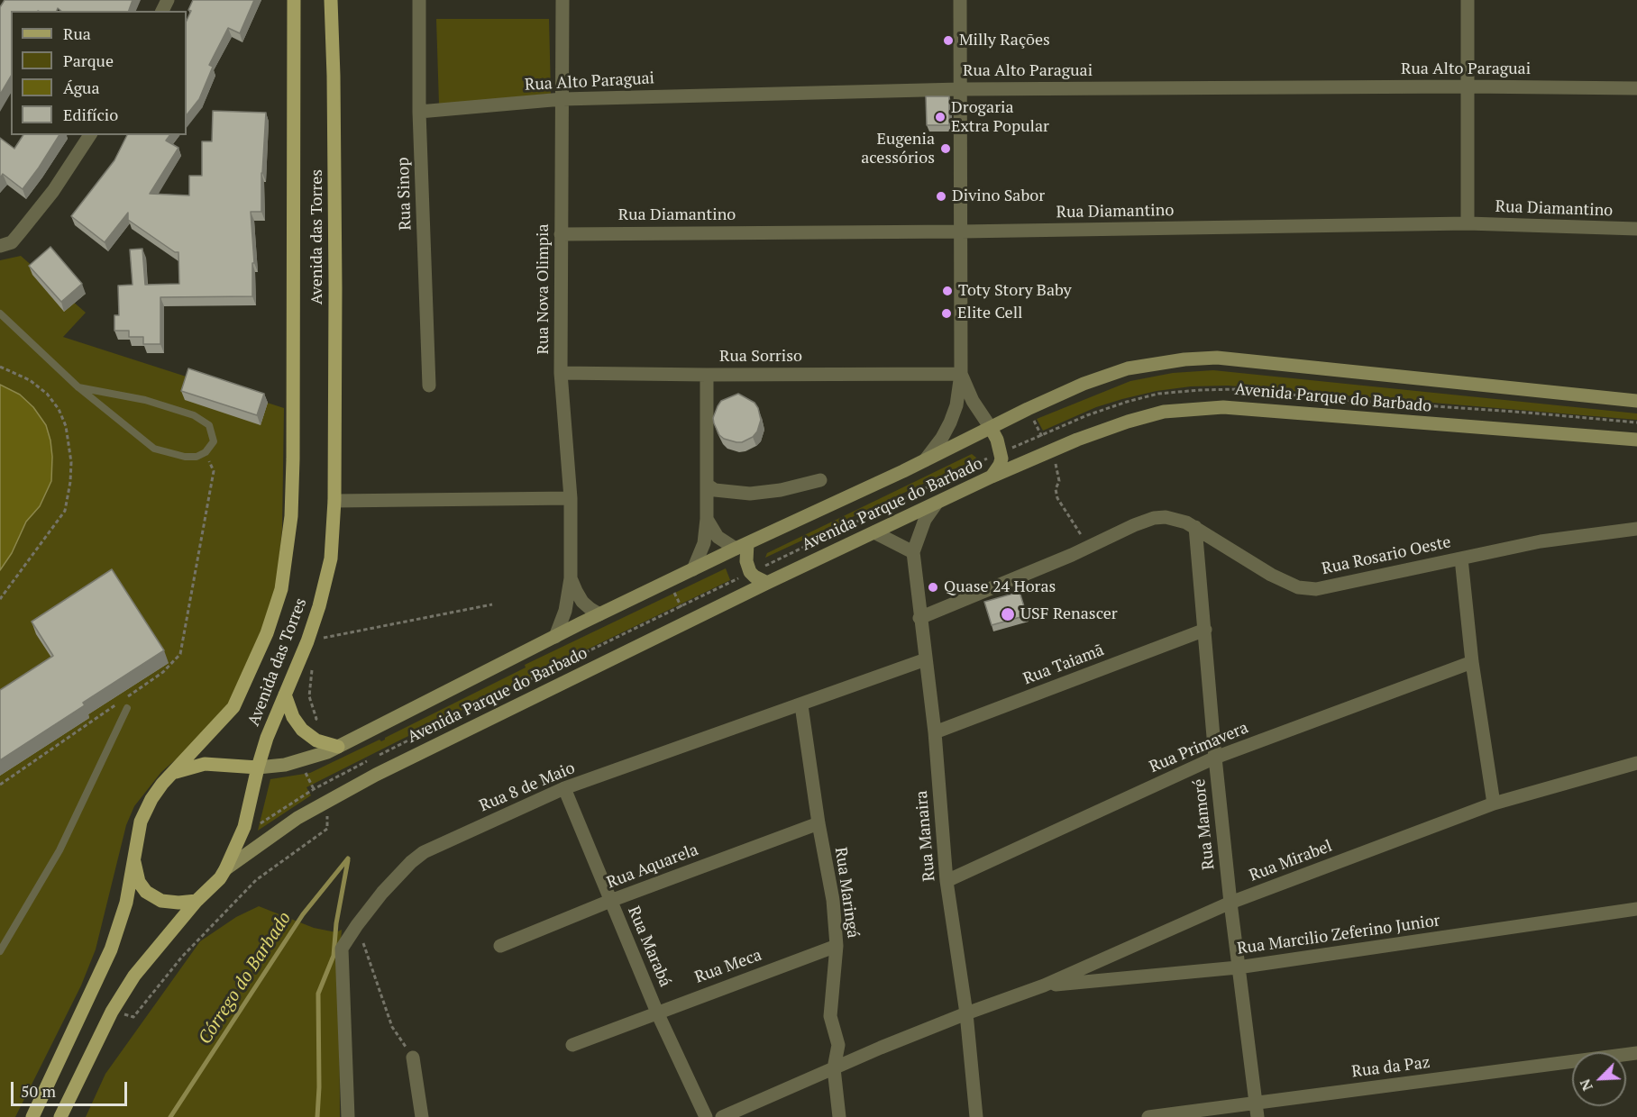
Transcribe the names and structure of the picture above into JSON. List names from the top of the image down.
{
  "streets": {
    "main road": ["Avenida das Torres", "Avenida Parque do Barbado"],
    "street": [
      "Rua Alto Paraguai",
      "Rua Sinop",
      "Rua Diamantino",
      "Rua Nova Olimpia",
      "Rua Sorriso",
      "Rua Rosario Oeste",
      "Rua Taiamã",
      "Rua Primavera",
      "Rua 8 de Maio",
      "Rua Mamoré",
      "Rua Manaira",
      "Rua Mirabel",
      "Rua Aquarela",
      "Rua Maringá",
      "Rua Marcilio Zeferino Junior",
      "Rua Marabá",
      "Rua Meca",
      "Rua da Paz"
    ]
  },
  "crossings": [
    ["Rua Alto Paraguai", "Rua Sinop"],
    ["Rua Alto Paraguai", "Rua Nova Olimpia"],
    ["Rua Diamantino", "Rua Nova Olimpia"],
    ["Avenida das Torres", "Avenida Parque do Barbado"],
    ["Rua Nova Olimpia", "Rua Sorriso"],
    ["Rua Nova Olimpia", "Avenida Parque do Barbado"],
    ["Avenida Parque do Barbado", "Rua Manaira"],
    ["Rua Rosario Oeste", "Rua Mamoré"],
    ["Rua Rosario Oeste", "Rua Manaira"],
    ["Rua Taiamã", "Rua Mamoré"],
    ["Rua Taiamã", "Rua Manaira"],
    ["Rua Primavera", "Rua Mamoré"],
    ["Rua Primavera", "Rua Manaira"],
    ["Rua 8 de Maio", "Rua Manaira"],
    ["Rua 8 de Maio", "Rua Maringá"],
    ["Rua 8 de Maio", "Rua Marabá"],
    ["Rua Mamoré", "Rua Mirabel"],
    ["Rua Mamoré", "Rua Marcilio Zeferino Junior"],
    ["Rua Mamoré", "Rua da Paz"],
    ["Rua Manaira", "Rua Mirabel"],
    ["Rua Mirabel", "Rua Maringá"],
    ["Rua Mirabel", "Rua Marcilio Zeferino Junior"],
    ["Rua Aquarela", "Rua Maringá"],
    ["Rua Aquarela", "Rua Marabá"],
    ["Rua Maringá", "Rua Meca"],
    ["Rua Marabá", "Rua Meca"]
  ],
  "water": ["Córrego do Barbado"],
  "places": [
    "Milly Rações",
    "Drogaria Extra Popular",
    "Eugenia acessórios",
    "Divino Sabor",
    "Toty Story Baby",
    "Elite Cell",
    "Quase 24 Horas",
    "USF Renascer"
  ],
  "legend": [
    "Rua",
    "Parque",
    "Água",
    "Edifício"
  ],
  "scale_bar": "50 m",
  "north": "bottom left"
}
